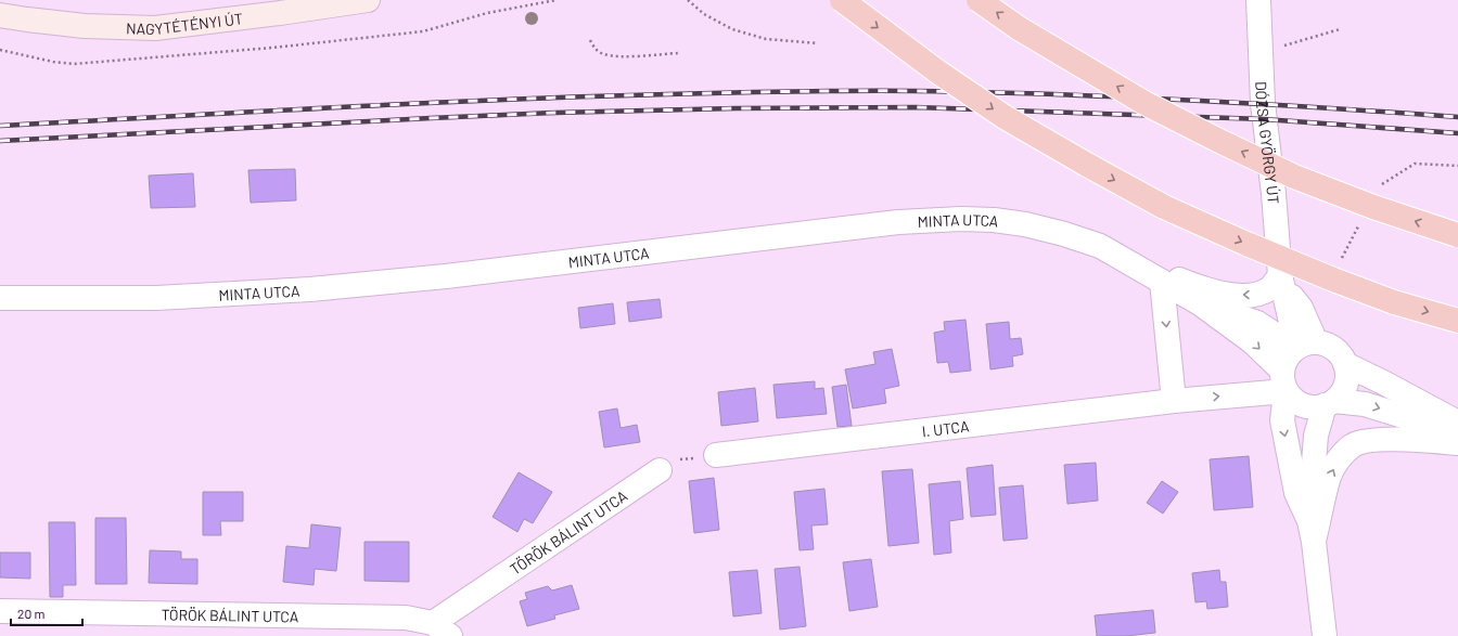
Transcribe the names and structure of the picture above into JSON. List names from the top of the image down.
{
  "streets": {
    "main road": ["NAGYTÉTÉNYI ÚT"],
    "street": [
      "DÓZSA GYÖRGY ÚT",
      "MINTA UTCA",
      "I. UTCA",
      "TÖRÖK BÁLINT UTCA"
    ]
  },
  "crossings": [
    ["DÓZSA GYÖRGY ÚT", "MINTA UTCA"],
    ["DÓZSA GYÖRGY ÚT", "I. UTCA"],
    ["MINTA UTCA", "I. UTCA"]
  ],
  "scale_bar": "20 m"
}
